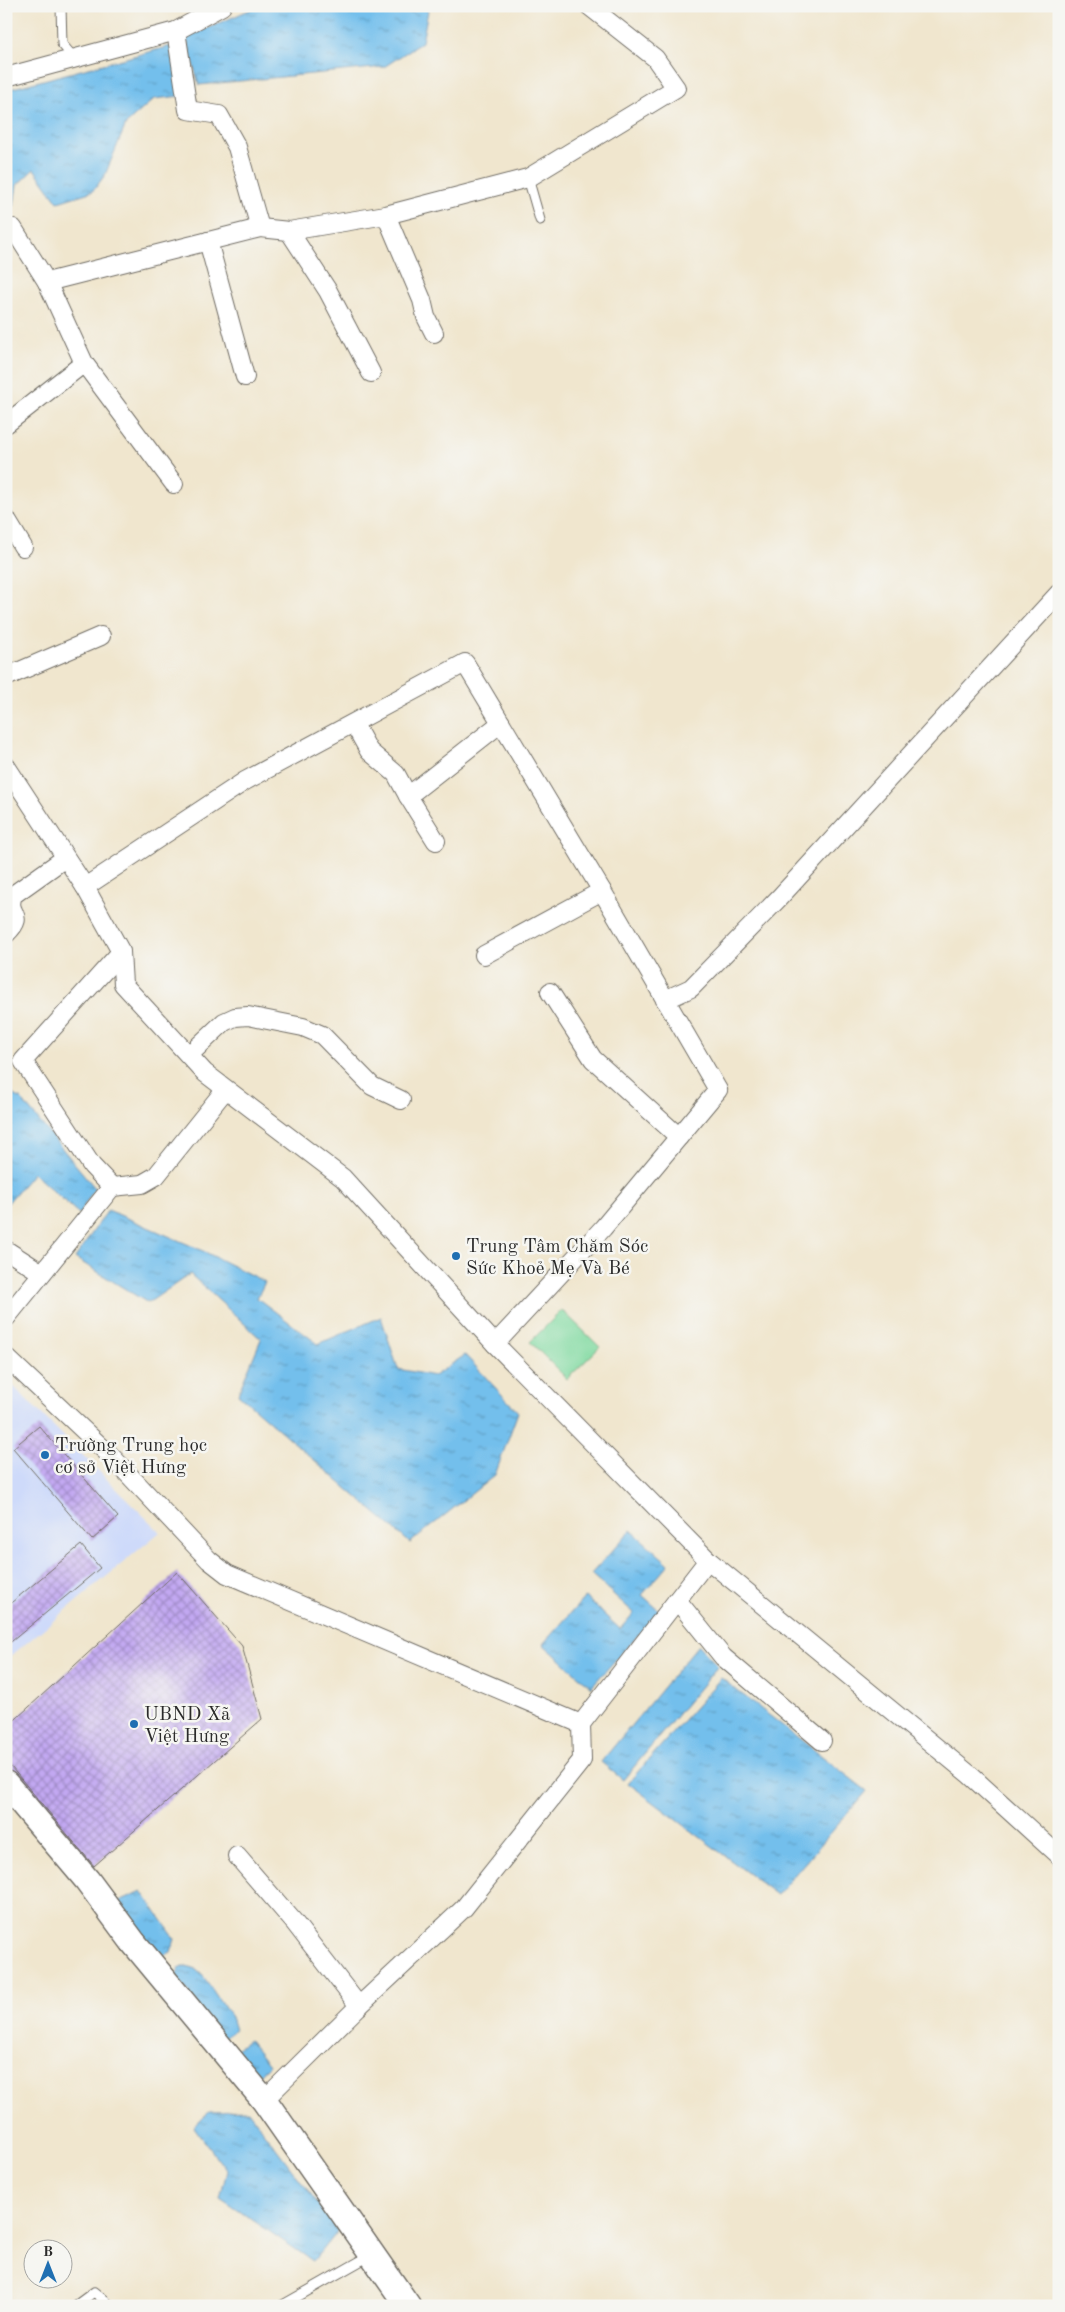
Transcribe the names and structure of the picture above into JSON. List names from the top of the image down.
{
  "places": ["Trung Tâm Chăm Sóc Sức Khoẻ Mẹ Và Bé", "Trường Trung học cơ sở Việt Hưng", "UBND Xã Việt Hưng"],
  "north": "top"
}
